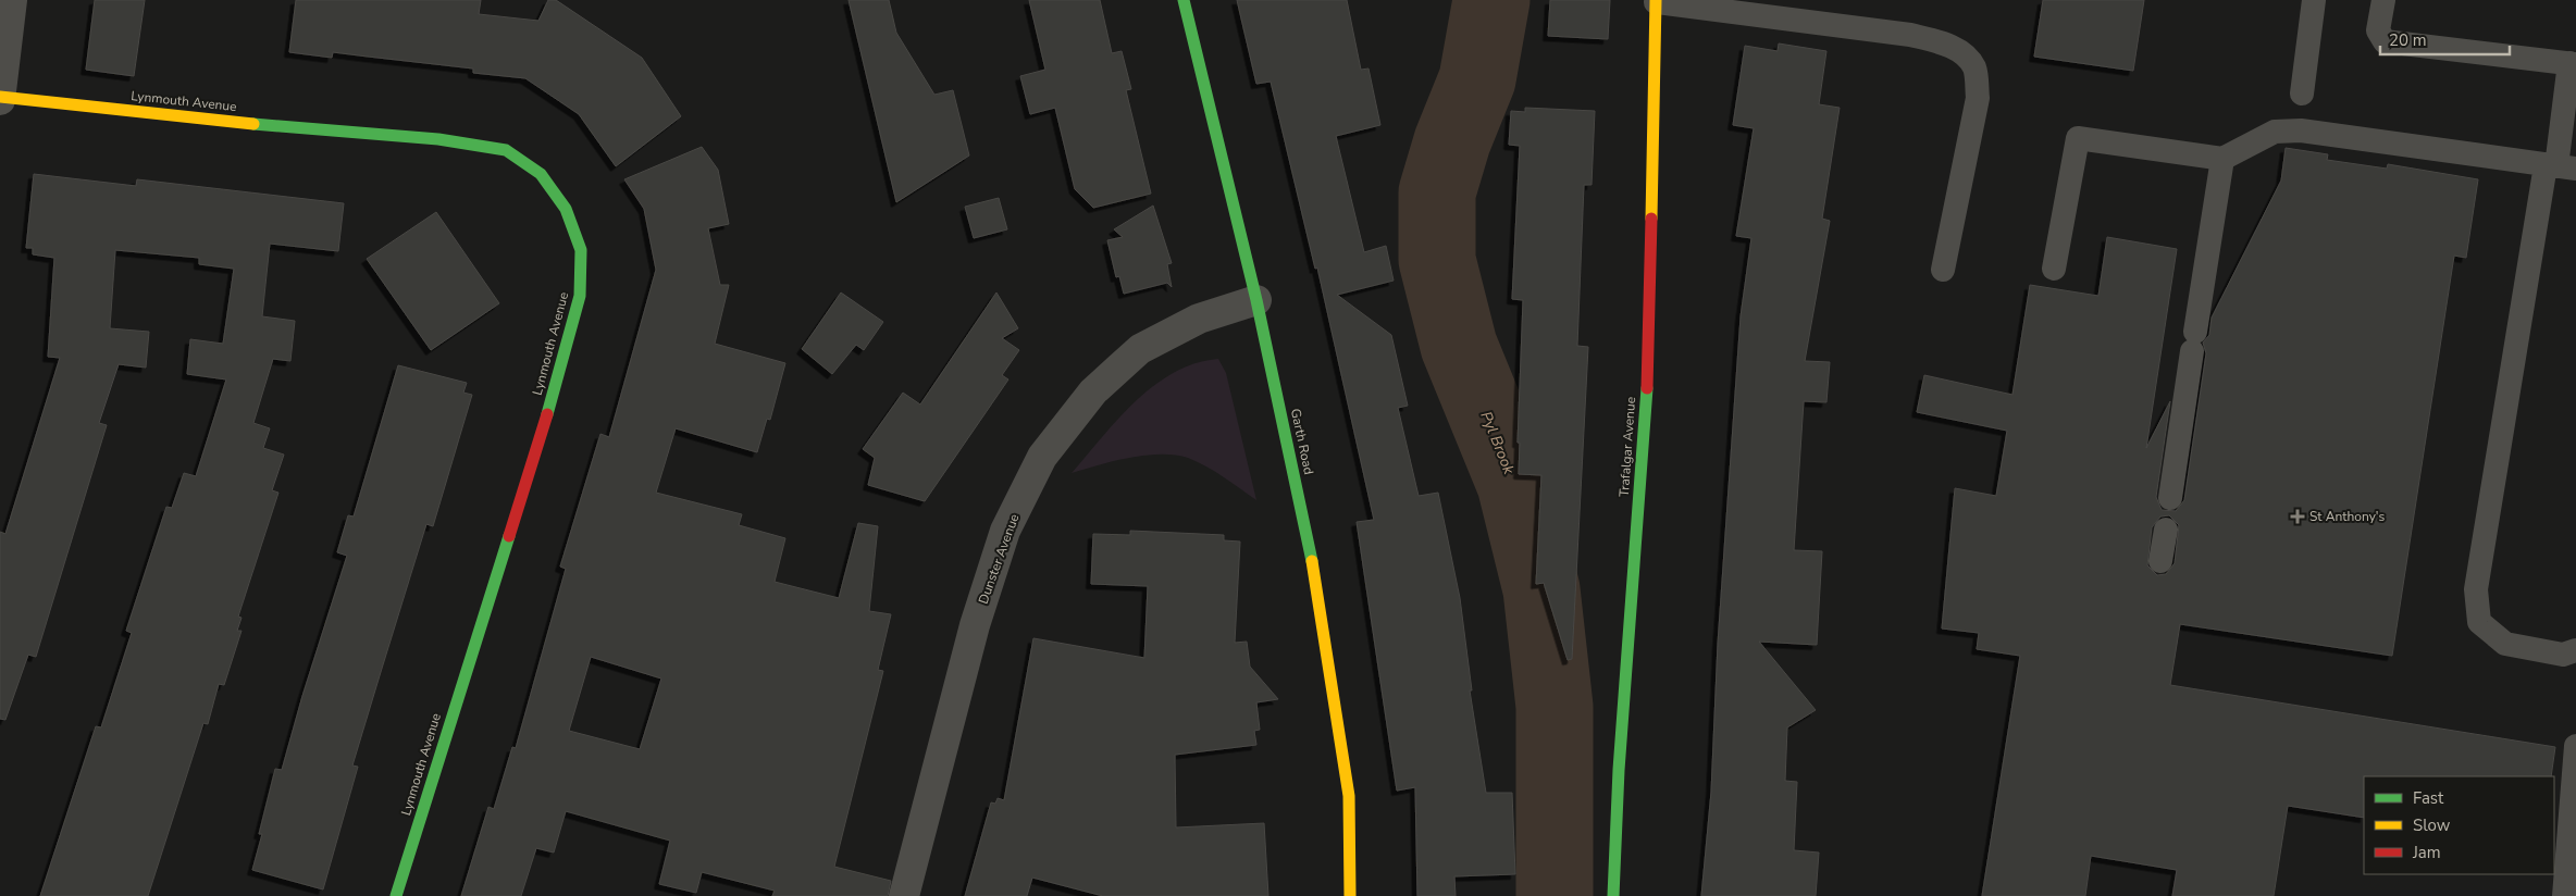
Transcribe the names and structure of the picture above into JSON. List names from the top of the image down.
{
  "streets": {
    "street": [
      "Lynmouth Avenue",
      "Garth Road",
      "Trafalgar Avenue",
      "Dunster Avenue"
    ]
  },
  "crossings": [
    ["Garth Road", "Dunster Avenue"]
  ],
  "water": ["Pyl Brook"],
  "places": {
    "health": ["St Anthony's"]
  },
  "legend": ["Fast", "Slow", "Jam"],
  "scale_bar": "20 m"
}
